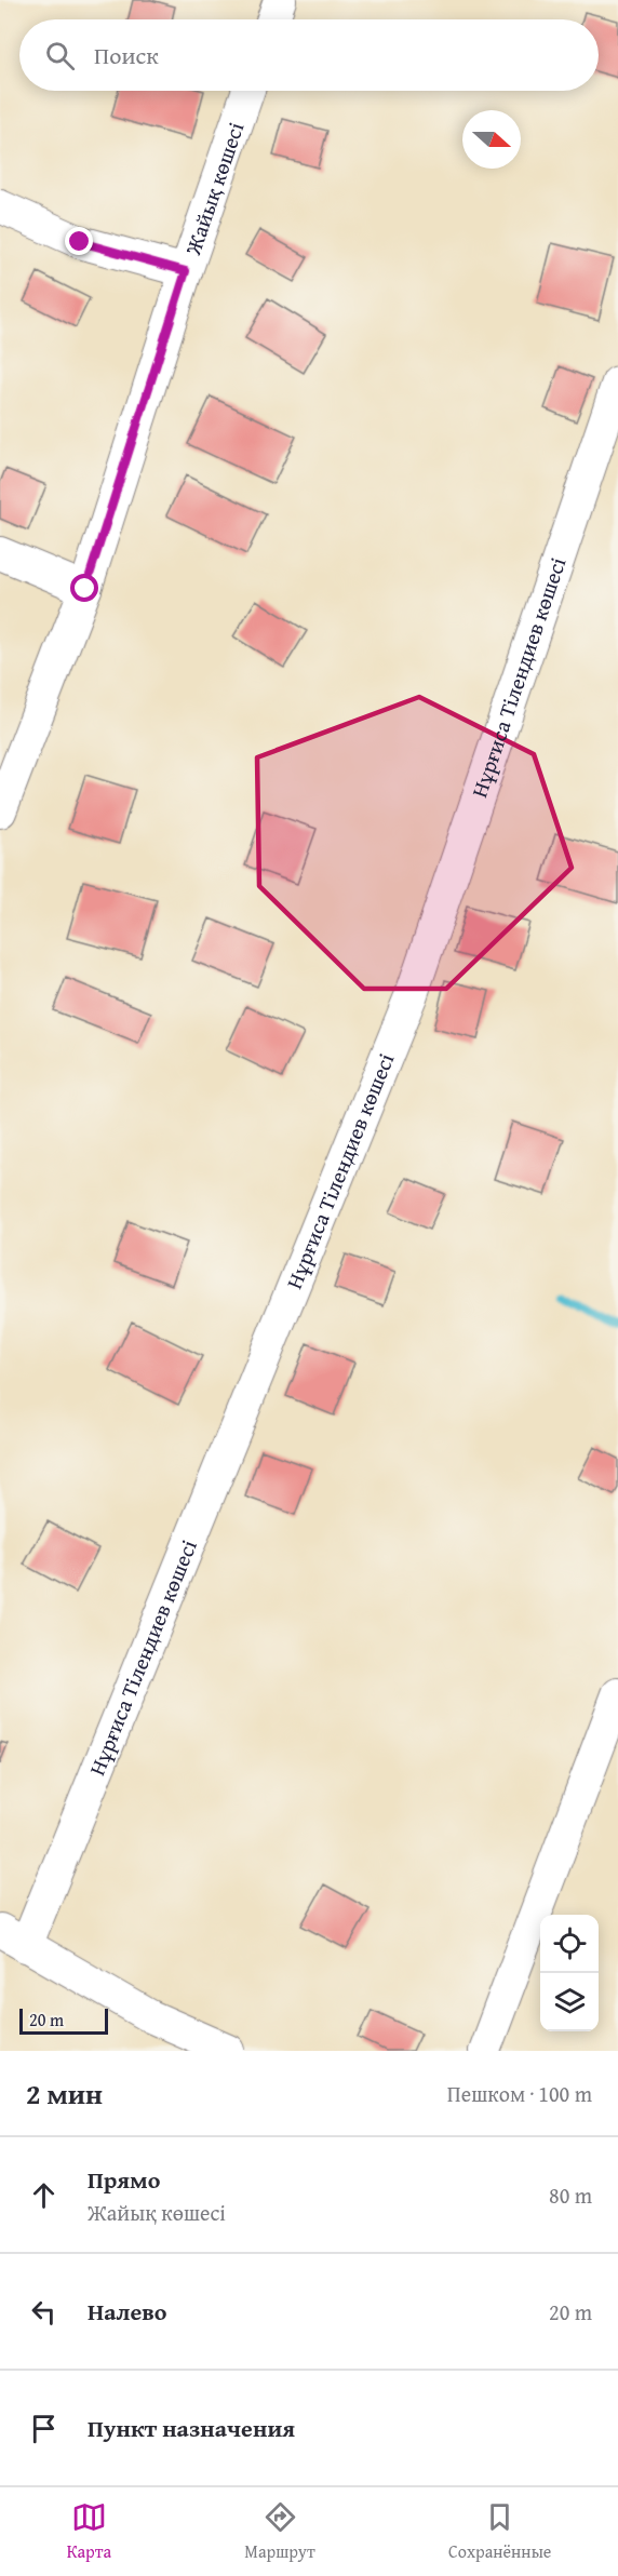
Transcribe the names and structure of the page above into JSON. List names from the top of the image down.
{
  "streets": {
    "street": ["Жайық көшесі", "Нұрғиса Тілендиев көшесі"]
  },
  "scale_bar": "20 m",
  "north": "right",
  "page": {
    "search": "Поиск",
    "scale": "20 m",
    "heading": ["2 мин", "Пешком · 100 m"],
    "list": [
      ["Прямо", "Жайық көшесі", "80 m"],
      ["Налево", "20 m"],
      "Пункт назначения"
    ],
    "nav": ["Карта", "Маршрут", "Сохранённые"]
  }
}
